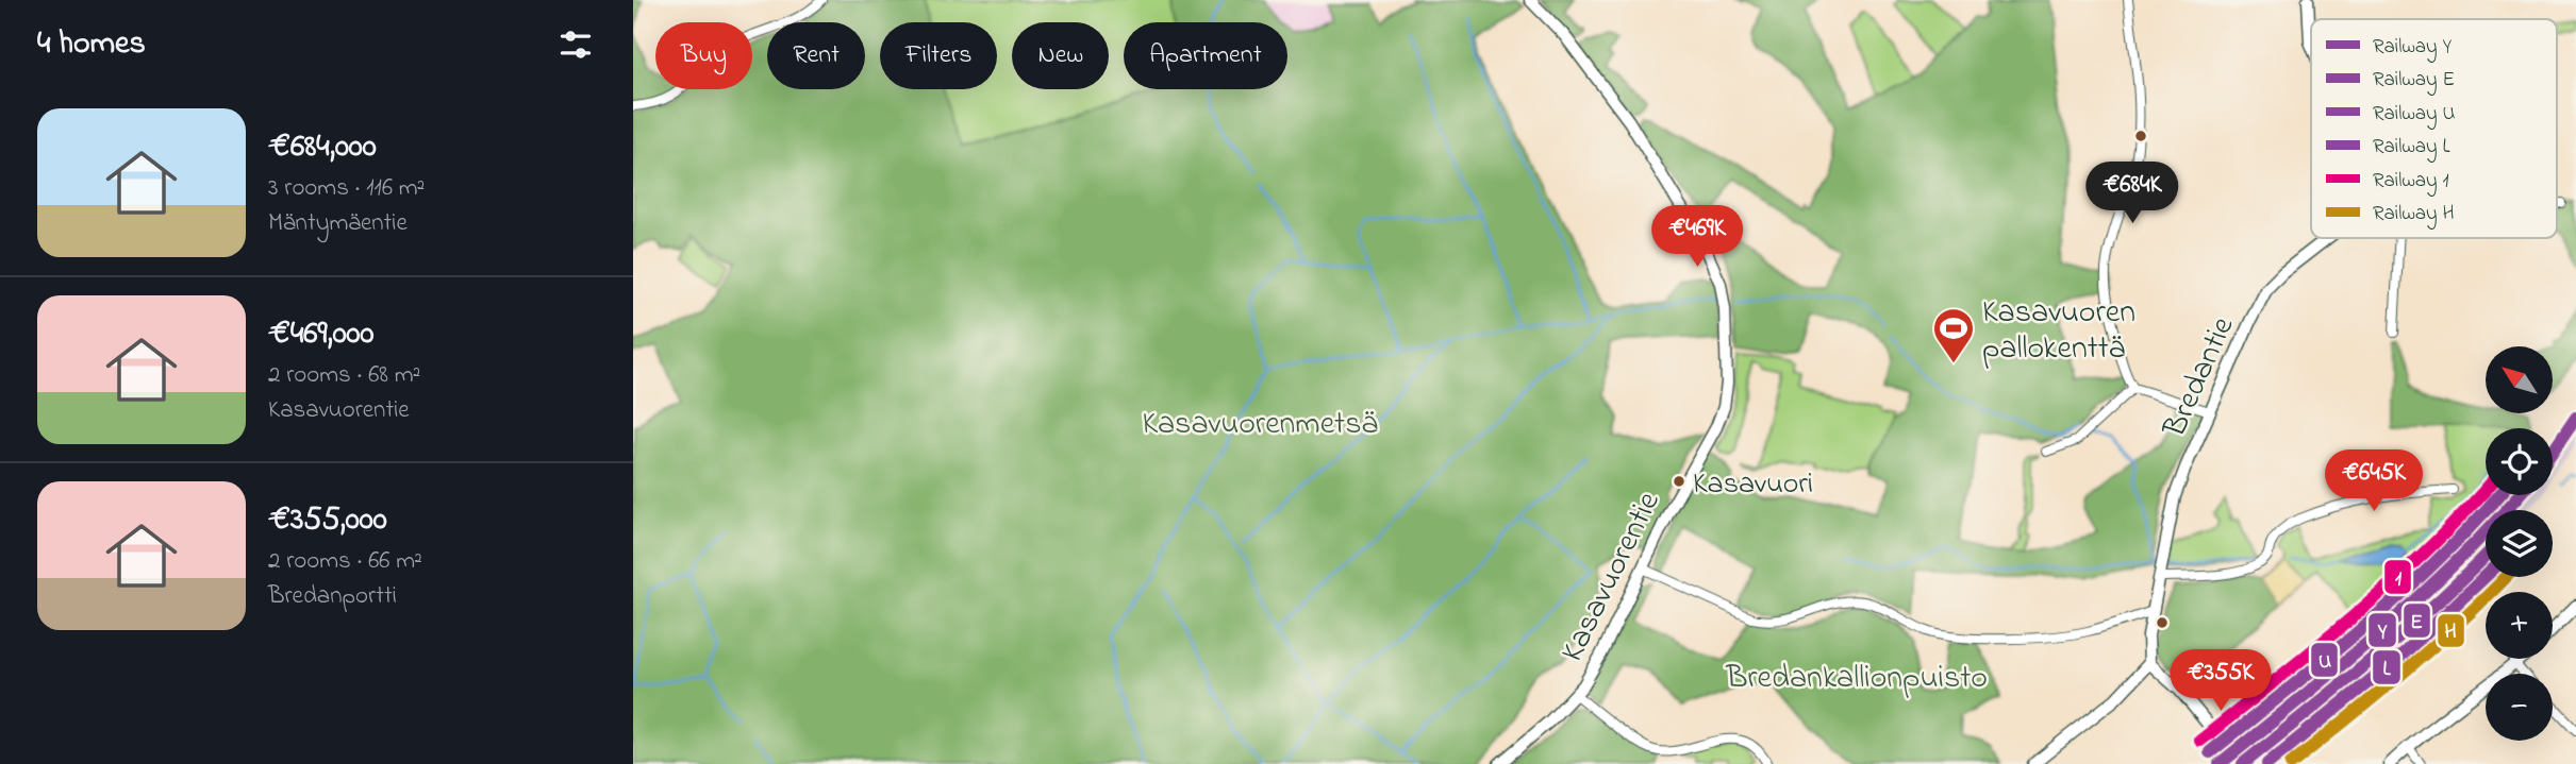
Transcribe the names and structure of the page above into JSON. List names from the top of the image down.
{
  "streets": {
    "street": ["Bredantie", "Kasavuorentie"]
  },
  "parks": ["Kasavuorenmetsä", "Bredankallionpuisto"],
  "places": {
    "sports": ["Kasavuoren pallokenttä"],
    "other": ["Kasavuori"]
  },
  "lines": [
    "rail line Y",
    "rail line 1",
    "rail line U",
    "rail line E",
    "rail line L",
    "rail line H"
  ],
  "legend": [
    "Railway Y",
    "Railway E",
    "Railway U",
    "Railway L",
    "Railway 1",
    "Railway H"
  ],
  "north": "top left",
  "page": {
    "heading": "4 homes",
    "chip": [
      "Buy",
      "Rent",
      "Filters",
      "New",
      "Apartment"
    ],
    "list": [
      {
        "name": "€684,000",
        "note": "3 rooms · 116 m² · Mäntymäentie"
      },
      {
        "name": "€469,000",
        "note": "2 rooms · 68 m² · Kasavuorentie"
      },
      {
        "name": "€355,000",
        "note": "2 rooms · 66 m² · Bredanportti"
      }
    ],
    "price": [
      "€684K",
      "€469K",
      "€645K",
      "€355K"
    ],
    "map_buttons": ["+", "−"]
  }
}
